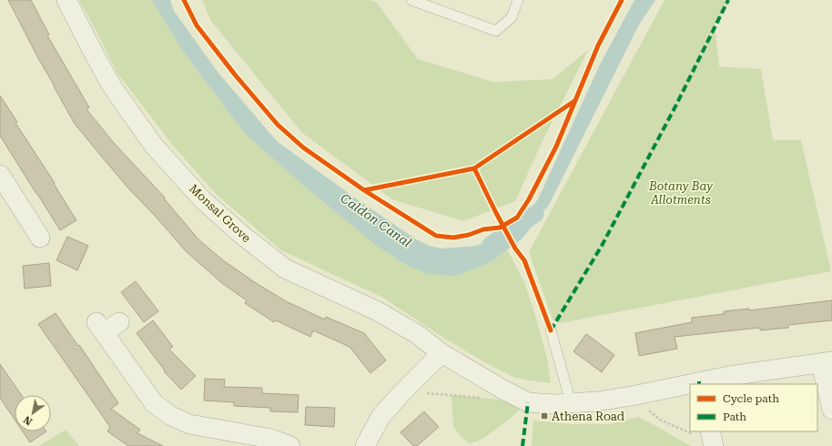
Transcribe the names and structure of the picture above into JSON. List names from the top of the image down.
{
  "streets": {
    "street": ["Monsal Grove"]
  },
  "water": ["Caldon Canal"],
  "parks": ["Botany Bay Allotments"],
  "places": {
    "transit": ["Athena Road"]
  },
  "legend": ["Cycle path", "Path"],
  "north": "bottom left"
}
